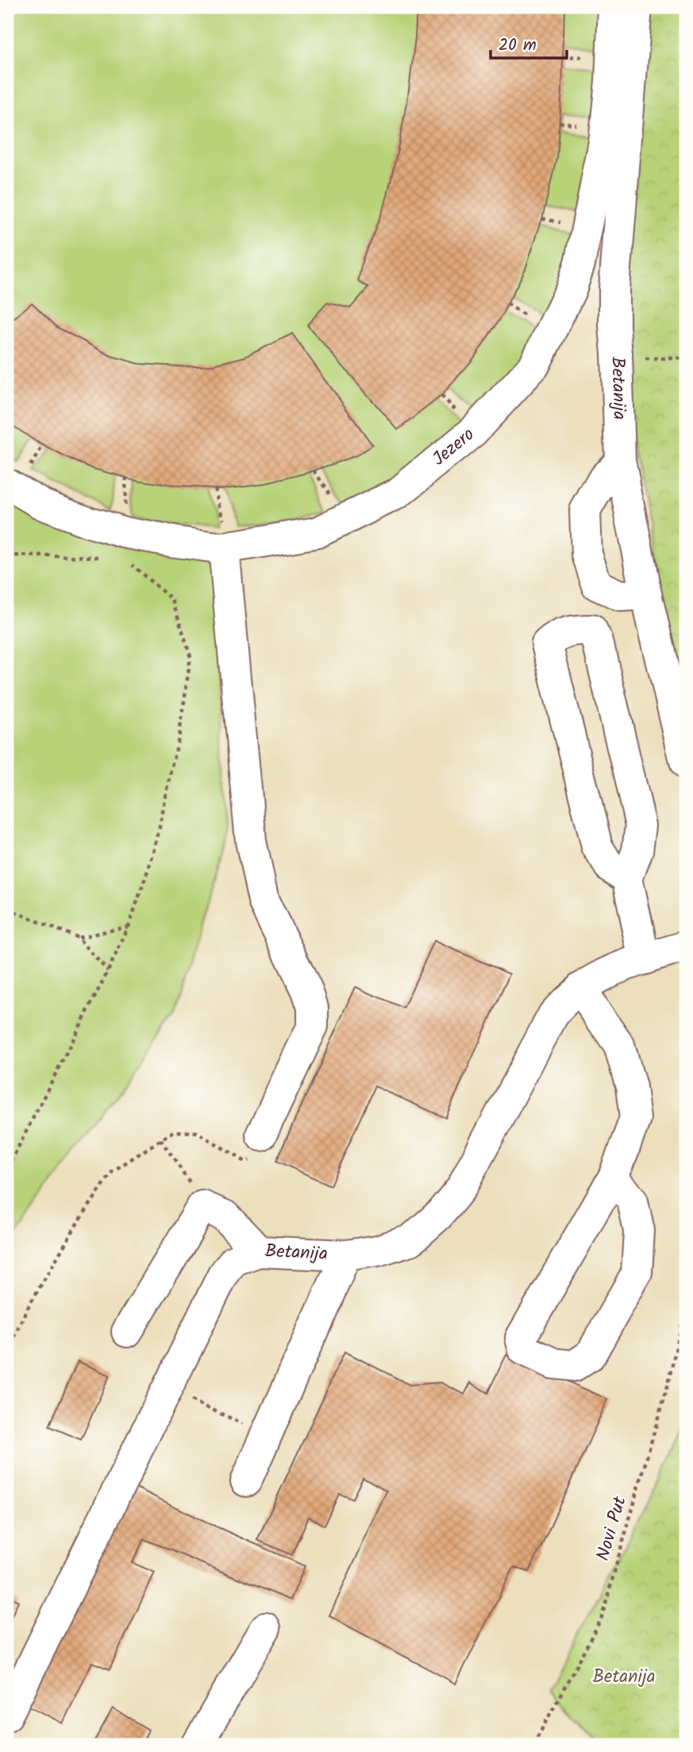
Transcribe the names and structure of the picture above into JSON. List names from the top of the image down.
{
  "streets": {
    "street": ["Betanija", "Jezero"],
    "path": ["Novi Put"]
  },
  "parks": ["Betanija"],
  "scale_bar": "20 m"
}
